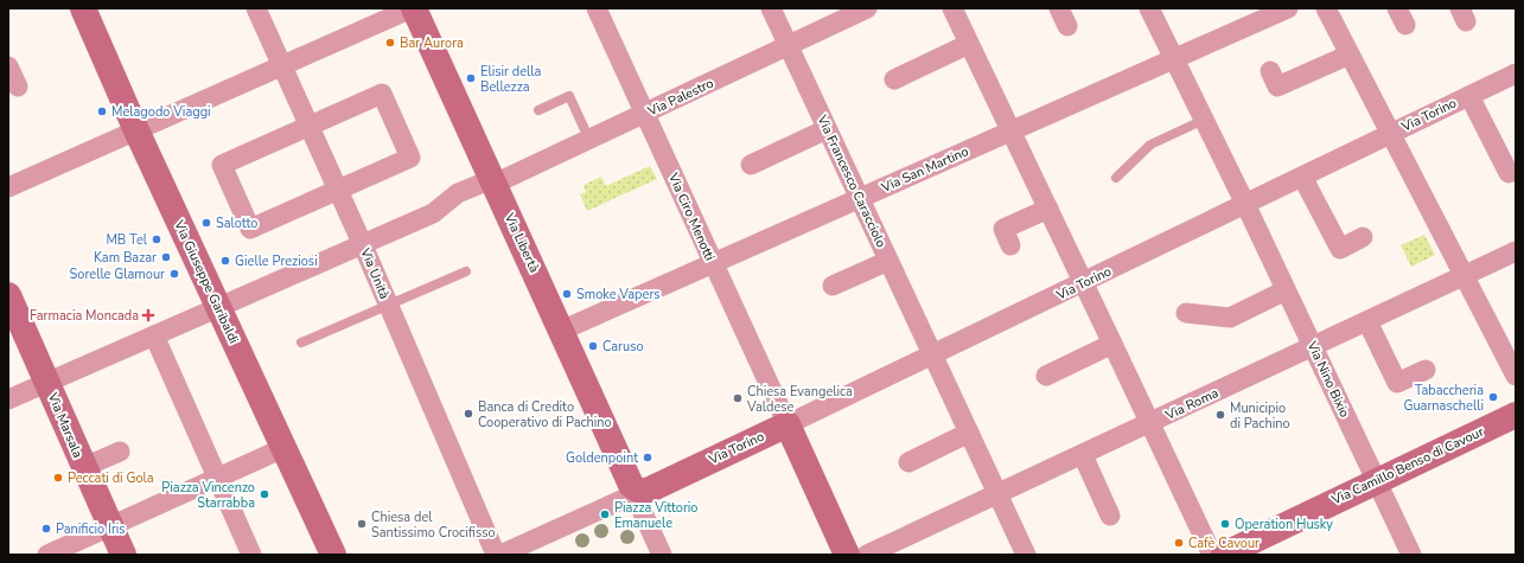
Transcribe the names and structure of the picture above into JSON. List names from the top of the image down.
{
  "streets": {
    "street": [
      "Via Palestro",
      "Via Torino",
      "Via San Martino",
      "Via Francesco Caracciolo",
      "Via Ciro Menotti",
      "Via Libertà",
      "Via Unità",
      "Via Giuseppe Garibaldi",
      "Via Nino Bixio",
      "Via Roma",
      "Via Marsala",
      "Via Camillo Benso di Cavour"
    ]
  },
  "crossings": [
    ["Via Palestro", "Via Francesco Caracciolo"],
    ["Via Palestro", "Via Ciro Menotti"],
    ["Via Palestro", "Via Libertà"],
    ["Via Palestro", "Via Unità"],
    ["Via Palestro", "Via Giuseppe Garibaldi"],
    ["Via Palestro", "Via Marsala"],
    ["Via Torino", "Via Francesco Caracciolo"],
    ["Via Torino", "Via Ciro Menotti"],
    ["Via Torino", "Via Libertà"],
    ["Via Torino", "Via Nino Bixio"],
    ["Via San Martino", "Via Francesco Caracciolo"],
    ["Via San Martino", "Via Ciro Menotti"],
    ["Via San Martino", "Via Libertà"],
    ["Via San Martino", "Via Nino Bixio"],
    ["Via Francesco Caracciolo", "Via Roma"],
    ["Via Nino Bixio", "Via Roma"],
    ["Via Nino Bixio", "Via Camillo Benso di Cavour"]
  ],
  "places": {
    "other": [
      "Bar Aurora",
      "Elisir della Bellezza",
      "Melagodo Viaggi",
      "Salotto",
      "MB Tel",
      "Kam Bazar",
      "Gielle Preziosi",
      "Sorelle Glamour",
      "Smoke Vapers",
      "Caruso",
      "Tabaccheria Guarnaschelli",
      "Chiesa Evangelica Valdese",
      "Banca di Credito Cooperativo di Pachino",
      "Municipio di Pachino",
      "Goldenpoint",
      "Peccati di Gola",
      "Piazza Vincenzo Starrabba",
      "Piazza Vittorio Emanuele",
      "Chiesa del Santissimo Crocifisso",
      "Operation Husky",
      "Panificio Iris",
      "Cafè Cavour"
    ],
    "health": ["Farmacia Moncada"]
  }
}
